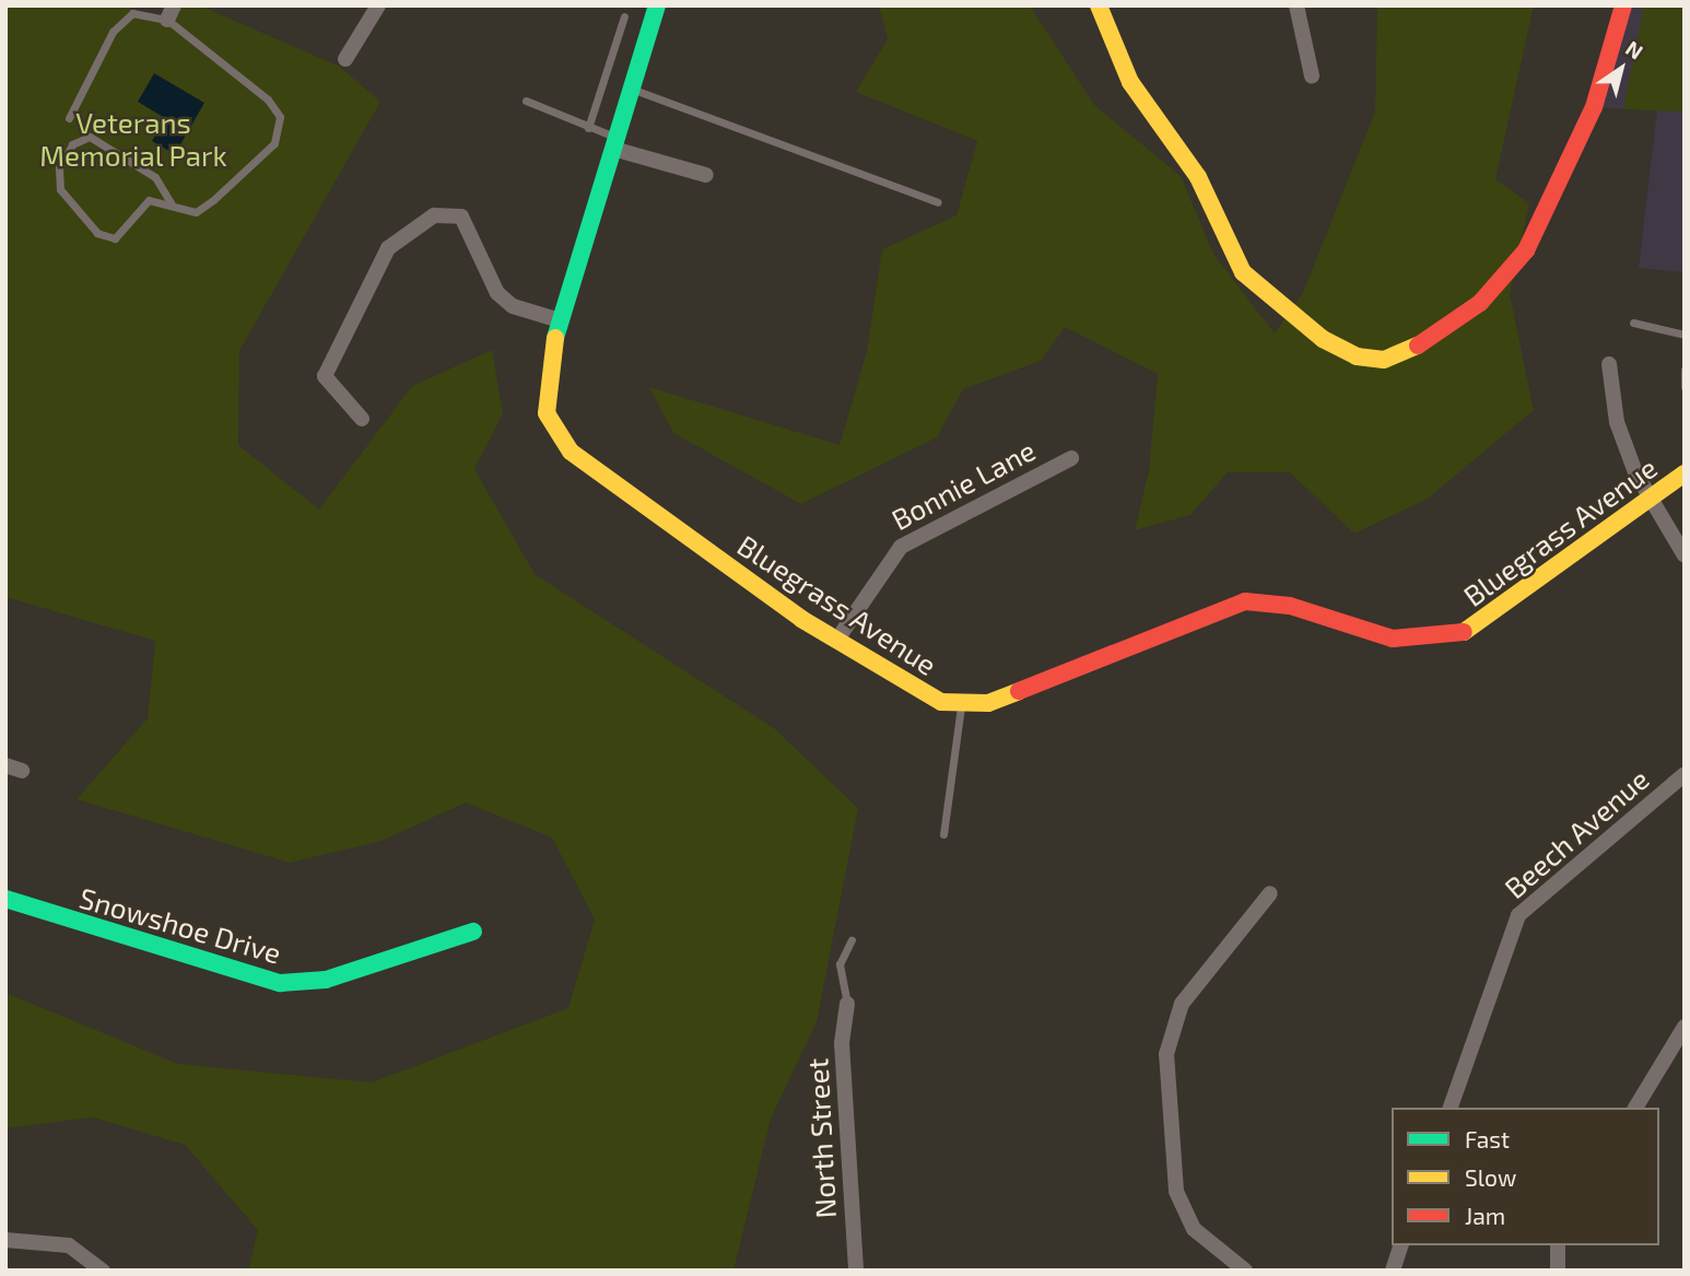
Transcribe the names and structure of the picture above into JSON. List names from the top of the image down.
{
  "streets": {
    "street": [
      "Bonnie Lane",
      "Bluegrass Avenue",
      "Beech Avenue",
      "Snowshoe Drive",
      "North Street"
    ]
  },
  "crossings": [
    ["Bonnie Lane", "Bluegrass Avenue"]
  ],
  "parks": ["Veterans Memorial Park"],
  "legend": ["Fast", "Slow", "Jam"],
  "north": "top right"
}
